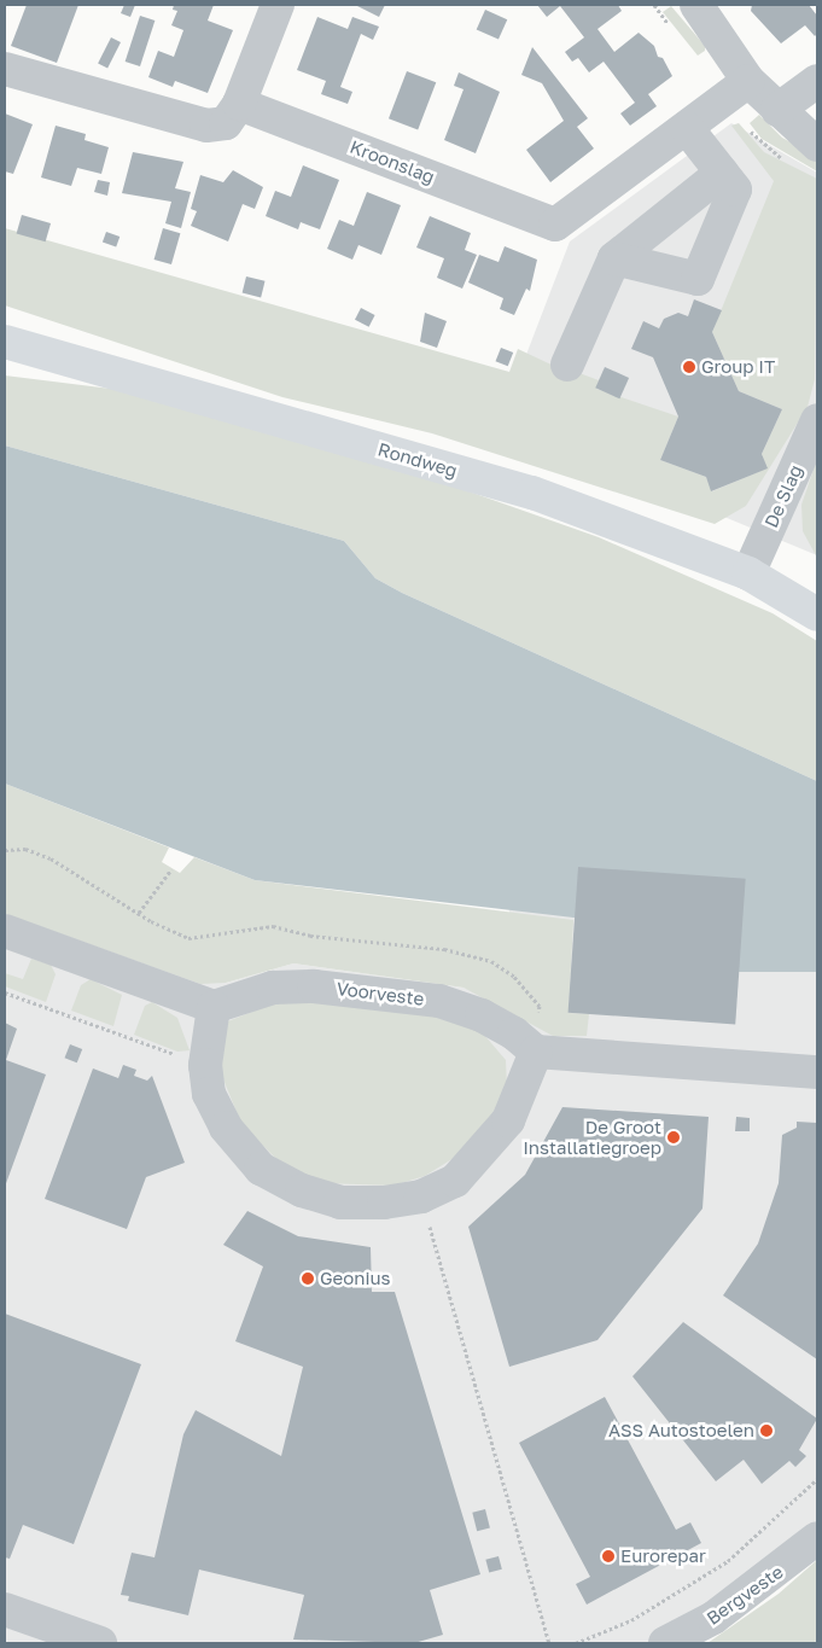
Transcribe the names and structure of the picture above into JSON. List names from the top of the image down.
{
  "streets": {
    "main road": ["Rondweg"],
    "street": [
      "Kroonslag",
      "De Slag",
      "Voorveste",
      "Bergveste"
    ]
  },
  "crossings": [
    ["Rondweg", "De Slag"]
  ],
  "places": [
    "Group IT",
    "De Groot Installatiegroep",
    "Geonius",
    "ASS Autostoelen",
    "Eurorepar"
  ]
}
